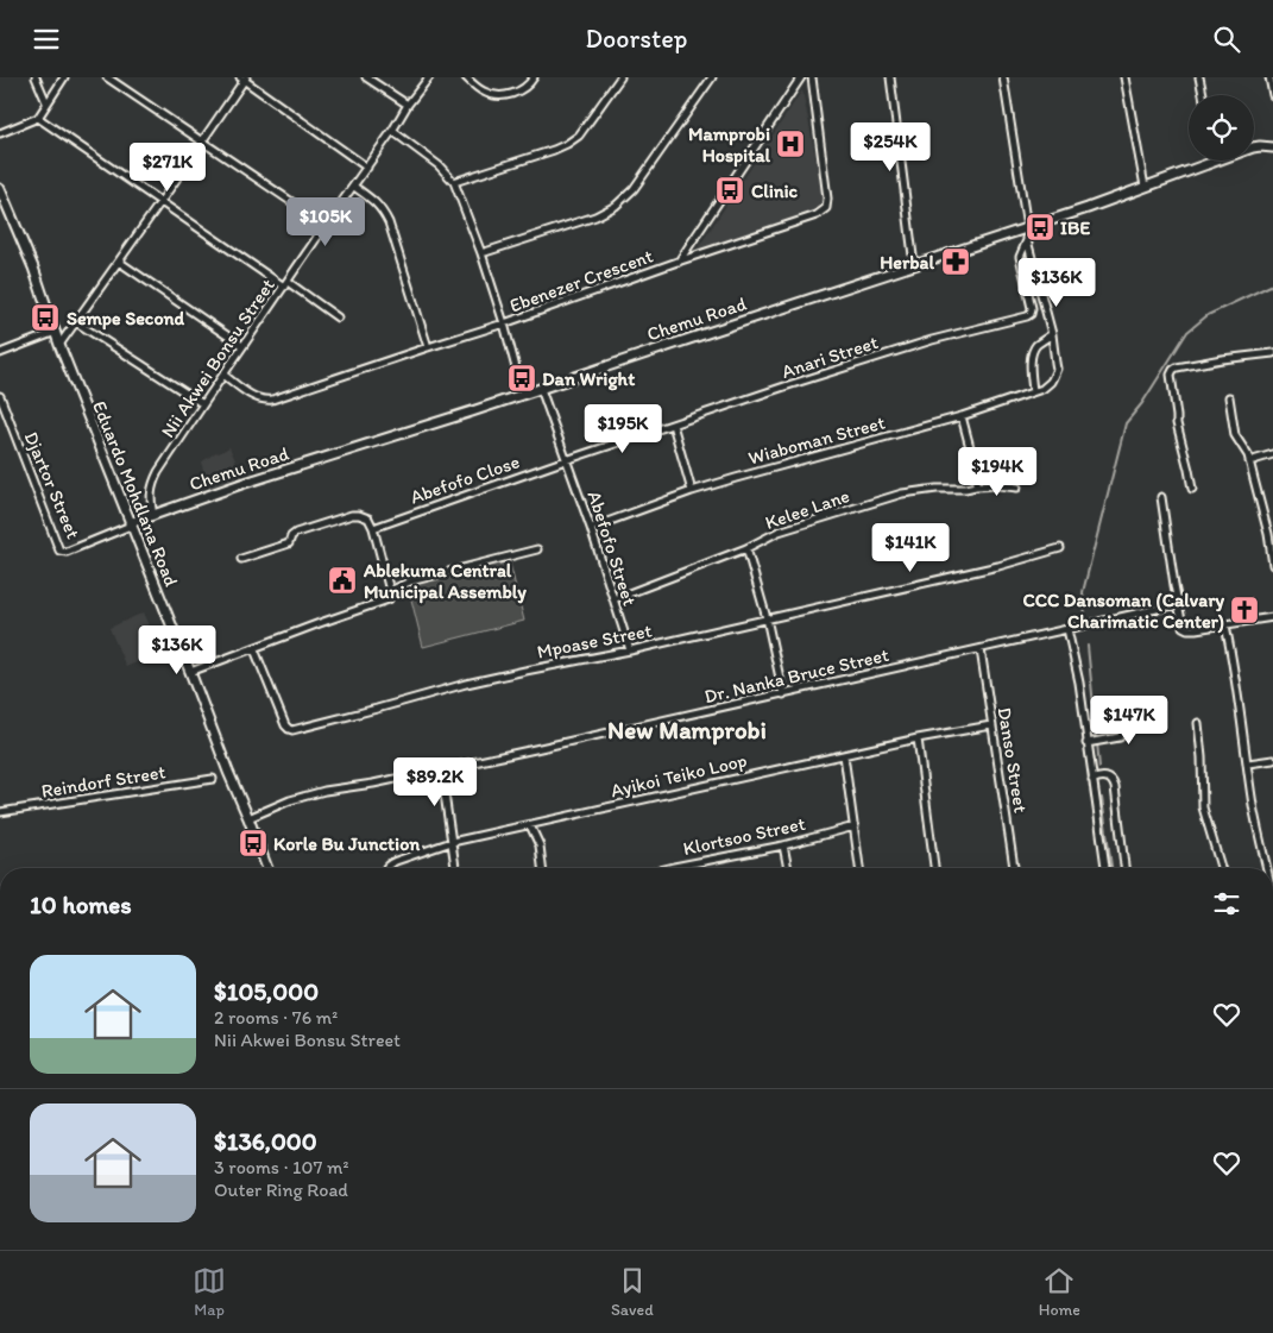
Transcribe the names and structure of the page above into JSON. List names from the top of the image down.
{
  "streets": {
    "street": [
      "Ebenezer Crescent",
      "Chemu Road",
      "Anari Street",
      "Nii Akwei Bonsu Street",
      "Wiaboman Street",
      "Abefofo Close",
      "Djartor Street",
      "Eduardo Mohdlana Road",
      "Kelee Lane",
      "Abefofo Street",
      "Mpoase Street",
      "Dr. Nanka Bruce Street",
      "Danso Street",
      "Ayikoi Teiko Loop",
      "Reindorf Street",
      "Klortsoo Street"
    ]
  },
  "crossings": [
    ["Ebenezer Crescent", "Nii Akwei Bonsu Street"],
    ["Chemu Road", "Nii Akwei Bonsu Street"],
    ["Chemu Road", "Djartor Street"],
    ["Chemu Road", "Eduardo Mohdlana Road"],
    ["Chemu Road", "Abefofo Street"],
    ["Anari Street", "Abefofo Close"],
    ["Anari Street", "Abefofo Street"],
    ["Wiaboman Street", "Abefofo Street"],
    ["Abefofo Close", "Abefofo Street"],
    ["Djartor Street", "Eduardo Mohdlana Road"],
    ["Eduardo Mohdlana Road", "Dr. Nanka Bruce Street"],
    ["Kelee Lane", "Abefofo Street"],
    ["Abefofo Street", "Mpoase Street"],
    ["Dr. Nanka Bruce Street", "Danso Street"],
    ["Danso Street", "Ayikoi Teiko Loop"]
  ],
  "districts": ["New Mamprobi"],
  "places": {
    "hospital": ["Mamprobi Hospital"],
    "bus stop": [
      "Clinic",
      "IBE",
      "Sempe Second",
      "Dan Wright",
      "Korle Bu Junction"
    ],
    "pharmacy": ["Herbal"],
    "public building": ["Ablekuma Central Municipal Assembly"],
    "church": ["CCC Dansoman (Calvary Charimatic Center)"]
  },
  "page": {
    "header": "Doorstep",
    "price": [
      "$254K",
      "$271K",
      "$105K",
      "$136K",
      "$195K",
      "$194K",
      "$141K",
      "$136K",
      "$147K",
      "$89.2K"
    ],
    "heading": "10 homes",
    "list": [
      {
        "name": "$105,000",
        "note": "2 rooms · 76 m² · Nii Akwei Bonsu Street"
      },
      {
        "name": "$136,000",
        "note": "3 rooms · 107 m² · Outer Ring Road"
      }
    ],
    "tabs": ["Map", "Saved", "Home"]
  }
}
